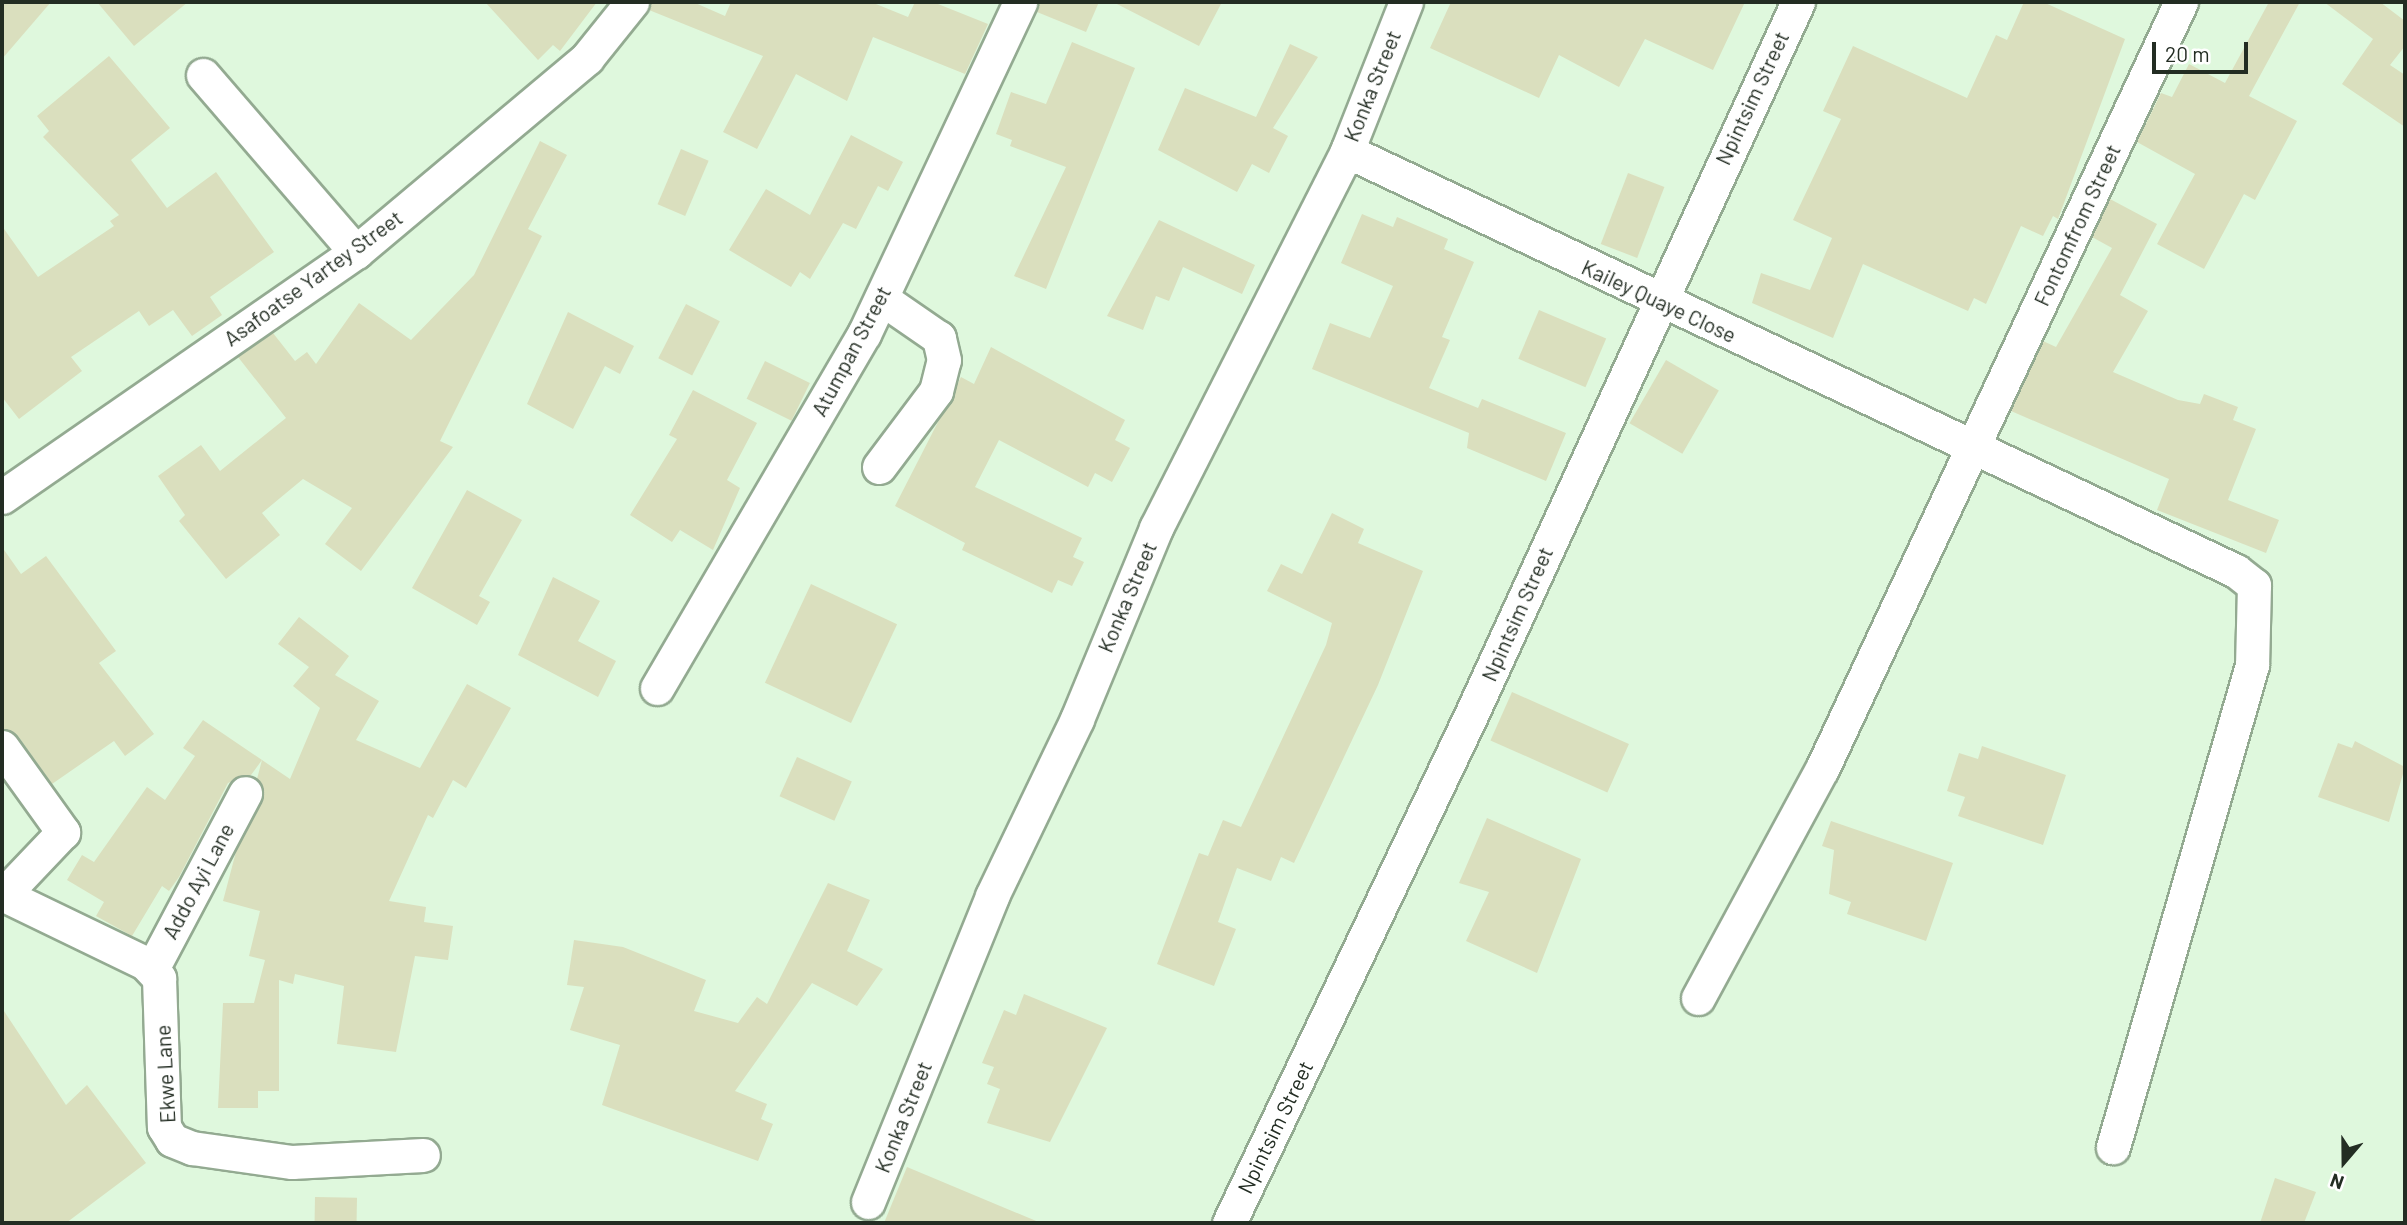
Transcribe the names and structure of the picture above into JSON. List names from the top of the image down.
{
  "streets": {
    "street": [
      "Konka Street",
      "Npintsim Street",
      "Fontomfrom Street",
      "Asafoatse Yartey Street",
      "Kailey Quaye Close",
      "Atumpan Street",
      "Addo Ayi Lane",
      "Ekwe Lane"
    ]
  },
  "crossings": [
    ["Konka Street", "Kailey Quaye Close"],
    ["Npintsim Street", "Kailey Quaye Close"],
    ["Fontomfrom Street", "Kailey Quaye Close"],
    ["Addo Ayi Lane", "Ekwe Lane"]
  ],
  "scale_bar": "20 m",
  "north": "bottom"
}
